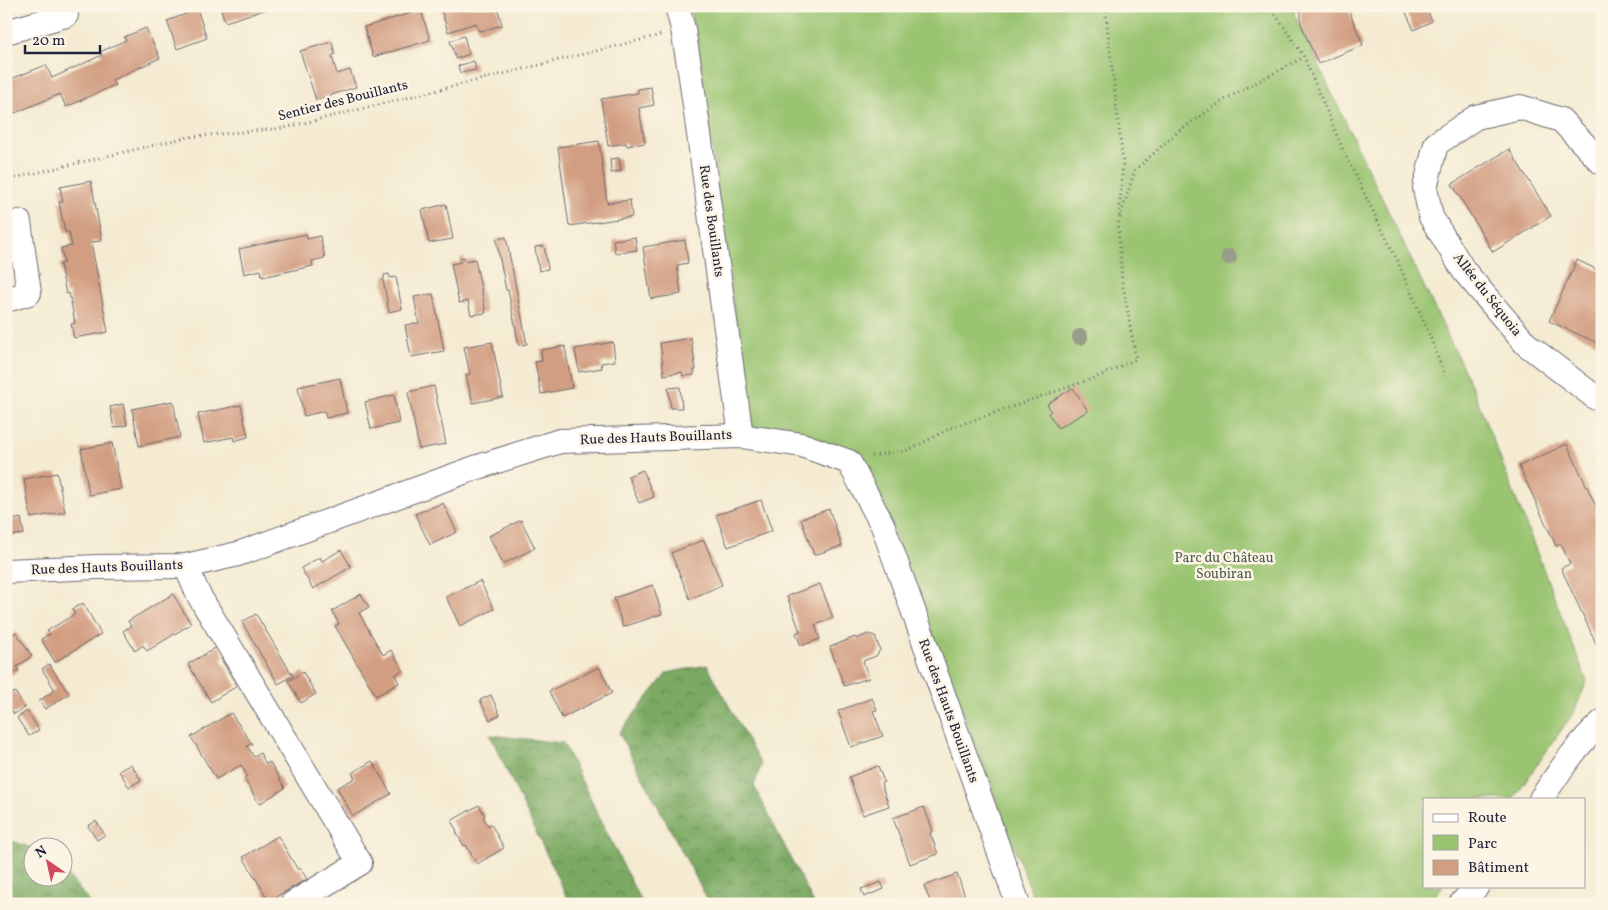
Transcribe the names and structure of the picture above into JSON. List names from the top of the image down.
{
  "streets": {
    "street": ["Rue des Bouillants", "Allée du Séquoia", "Rue des Hauts Bouillants"],
    "path": ["Sentier des Bouillants"]
  },
  "crossings": [
    ["Sentier des Bouillants", "Rue des Bouillants"],
    ["Rue des Bouillants", "Rue des Hauts Bouillants"]
  ],
  "parks": ["Parc du Château Soubiran"],
  "legend": ["Route", "Parc", "Bâtiment"],
  "scale_bar": "20 m",
  "north": "top left"
}
